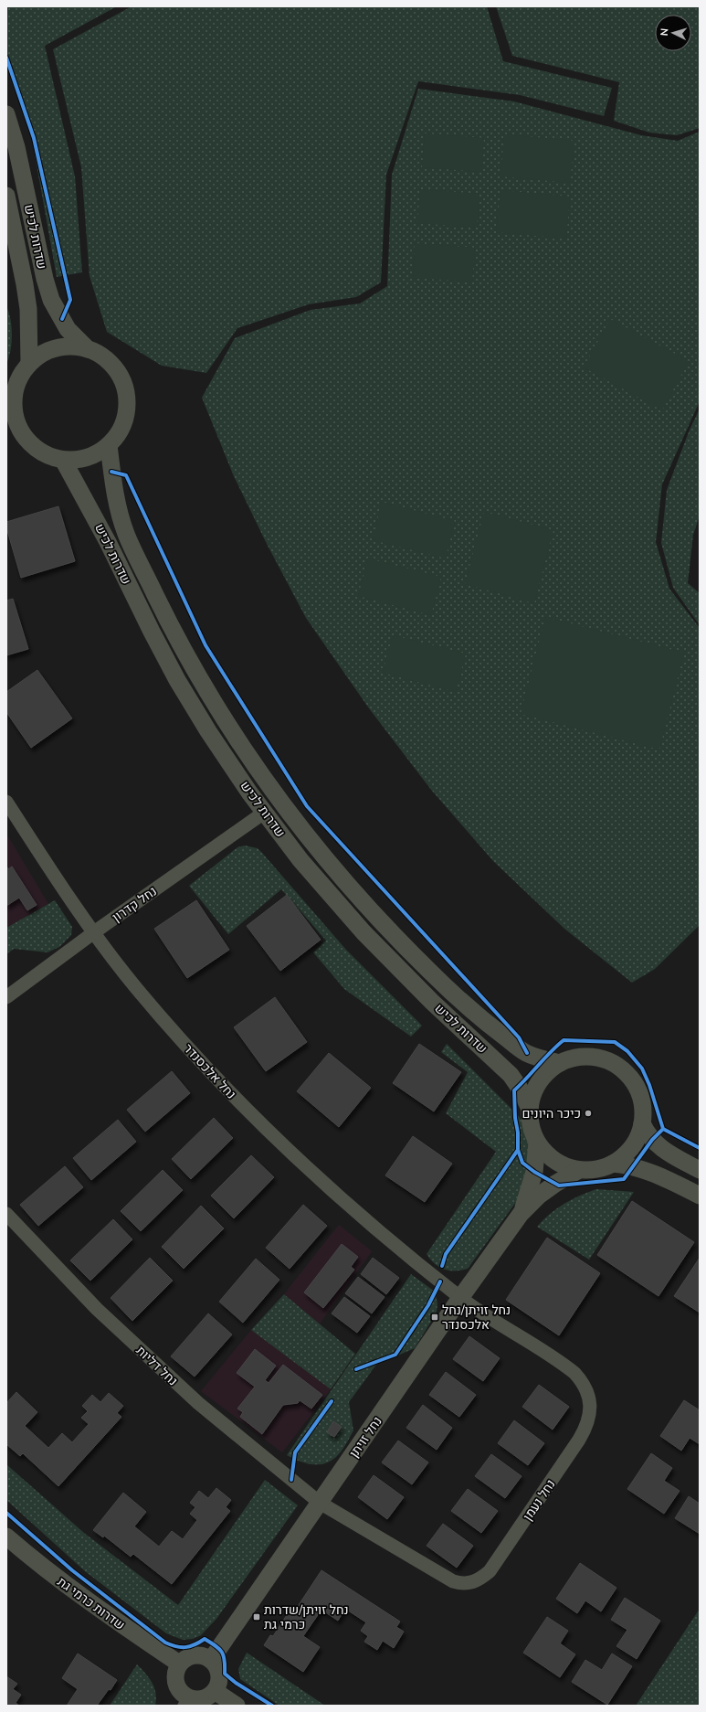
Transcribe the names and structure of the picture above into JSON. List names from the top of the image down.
{
  "streets": {
    "street": [
      "שדרות לכיש",
      "נחל קדרון",
      "נחל אלכסנדר",
      "נחל דליות",
      "נחל זויתן",
      "נחל נעמן",
      "שדרות כרמי גת"
    ]
  },
  "crossings": [
    ["שדרות לכיש", "נחל קדרון"],
    ["שדרות לכיש", "נחל זויתן"],
    ["נחל קדרון", "נחל אלכסנדר"],
    ["נחל אלכסנדר", "נחל זויתן"],
    ["נחל אלכסנדר", "נחל נעמן"],
    ["נחל דליות", "נחל זויתן"],
    ["נחל דליות", "נחל נעמן"],
    ["נחל זויתן", "נחל נעמן"],
    ["נחל זויתן", "שדרות כרמי גת"]
  ],
  "places": {
    "other": ["כיכר היונים"],
    "transit": ["נחל זויתן/נחל אלכסנדר", "נחל זויתן/שדרות כרמי גת"]
  },
  "north": "left"
}
